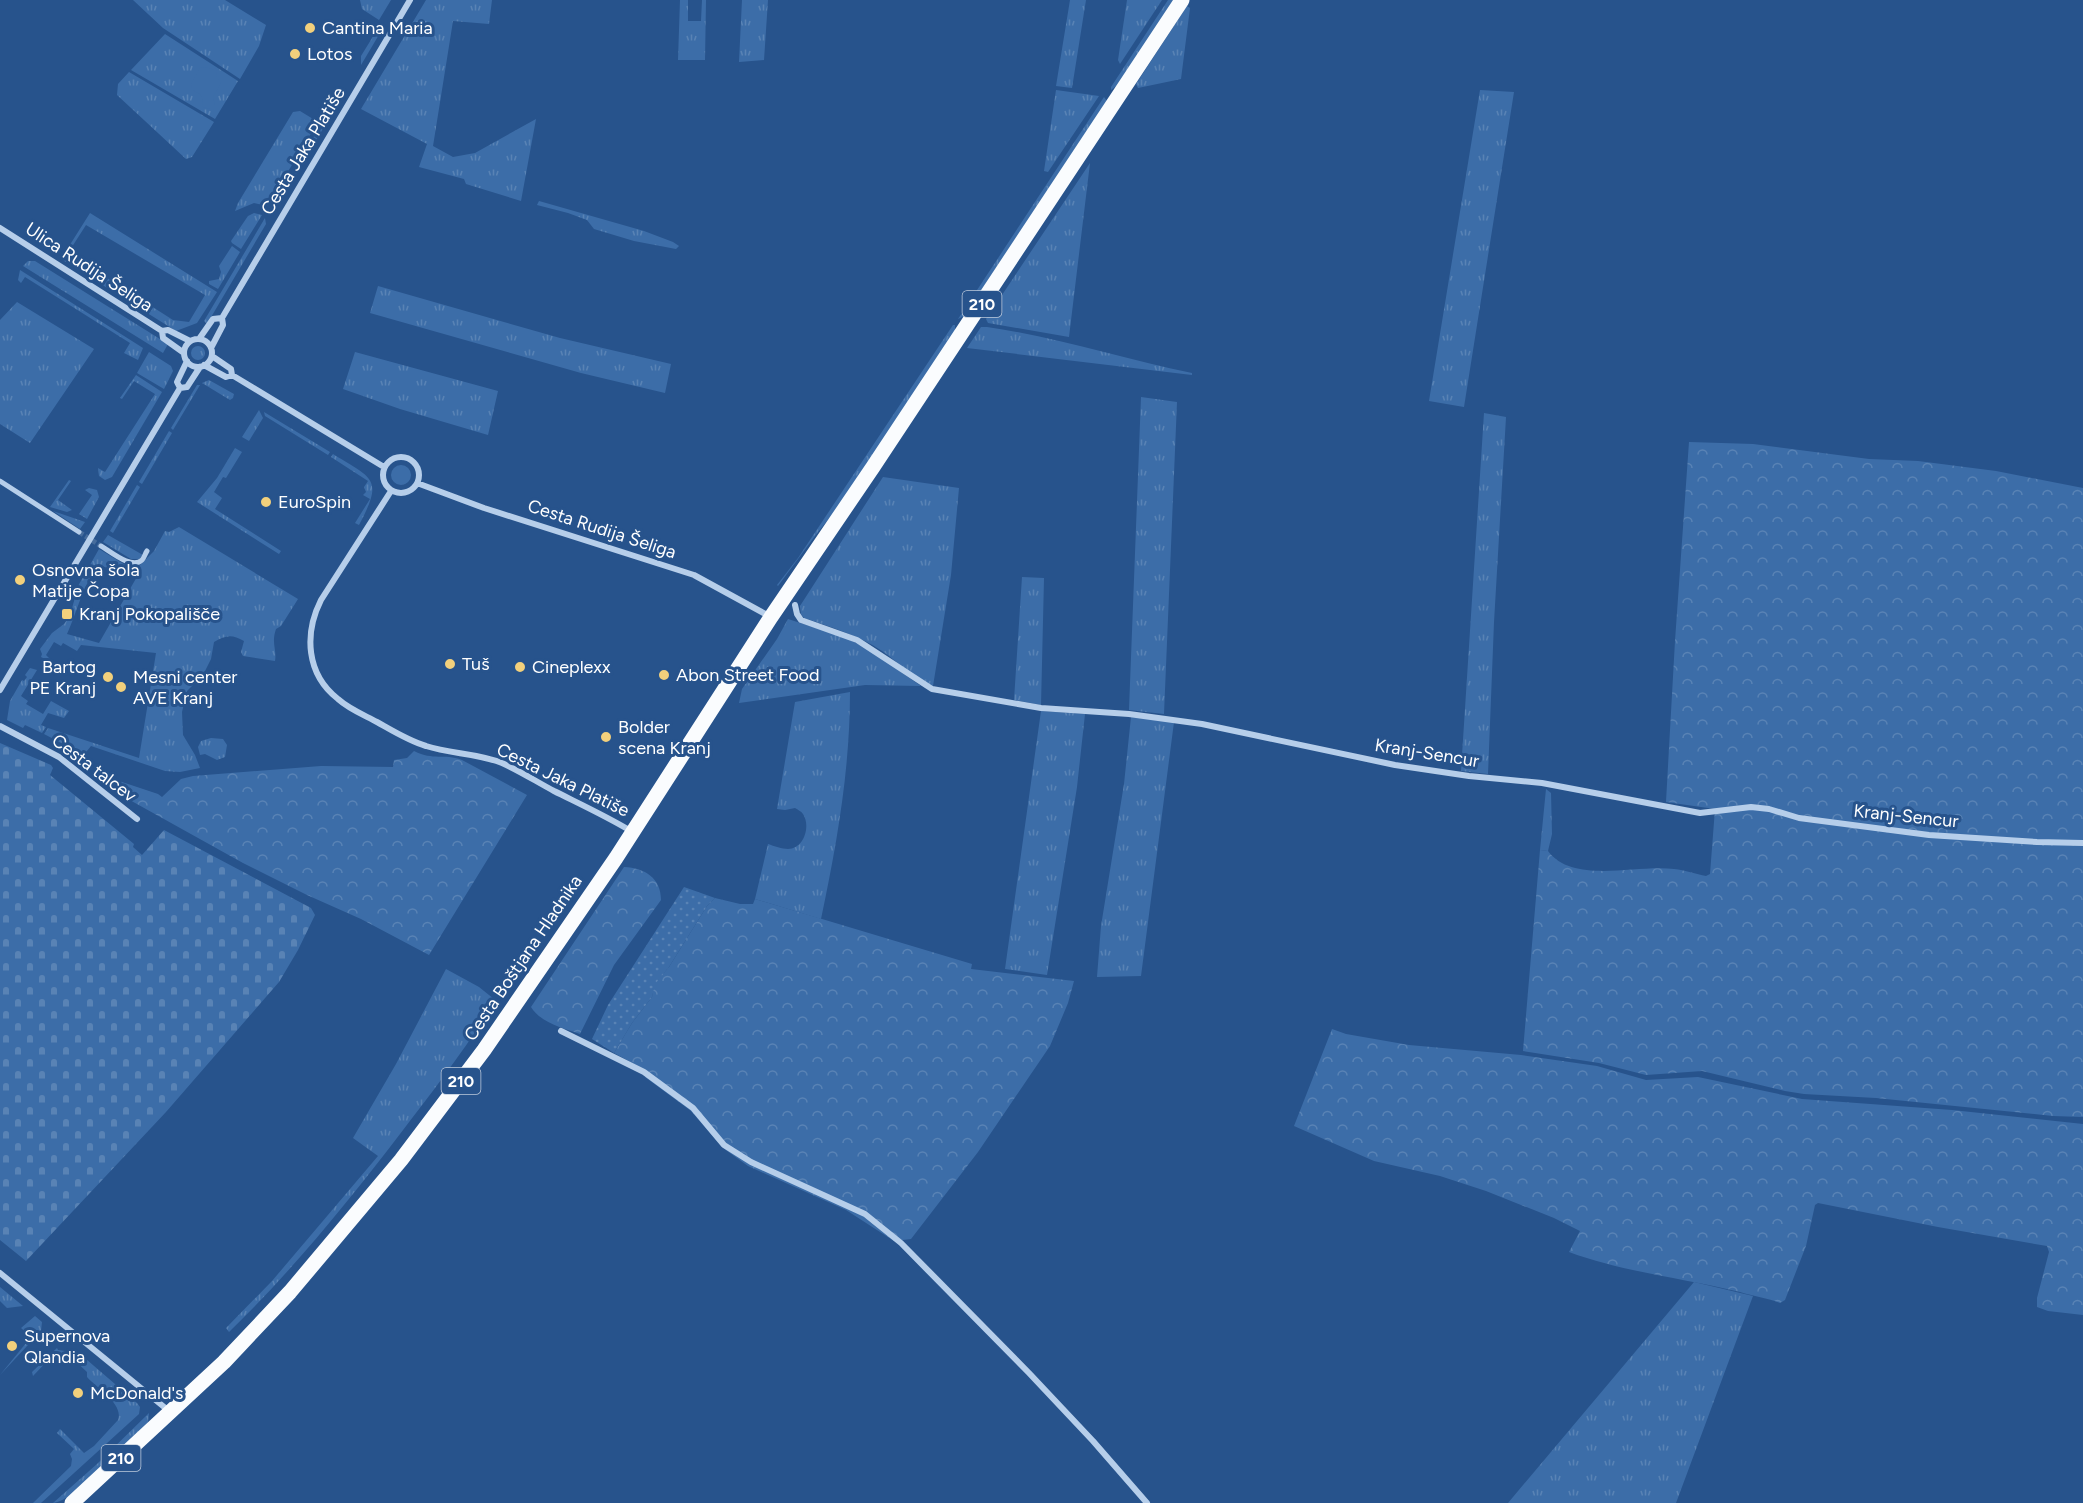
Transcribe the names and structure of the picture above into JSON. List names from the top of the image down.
{
  "streets": {
    "main road": ["210", "Cesta Boštjana Hladnika"],
    "street": [
      "Cesta Jaka Platiše",
      "Ulica Rudija Šeliga",
      "Cesta Rudija Šeliga",
      "Kranj-Sencur",
      "Cesta talcev"
    ]
  },
  "crossings": [
    ["Cesta Jaka Platiše", "Ulica Rudija Šeliga"],
    ["Cesta Jaka Platiše", "Cesta Rudija Šeliga"],
    ["Cesta Jaka Platiše", "Cesta Boštjana Hladnika"],
    ["Cesta Rudija Šeliga", "Cesta Boštjana Hladnika"]
  ],
  "places": {
    "other": [
      "Cantina Maria",
      "Lotos",
      "EuroSpin",
      "Osnovna šola Matije Čopa",
      "Tuš",
      "Cineplexx",
      "Abon Street Food",
      "Bartog PE Kranj",
      "Mesni center AVE Kranj",
      "Bolder scena Kranj",
      "Supernova Qlandia",
      "McDonald's"
    ],
    "transit": ["Kranj Pokopališče"]
  }
}
